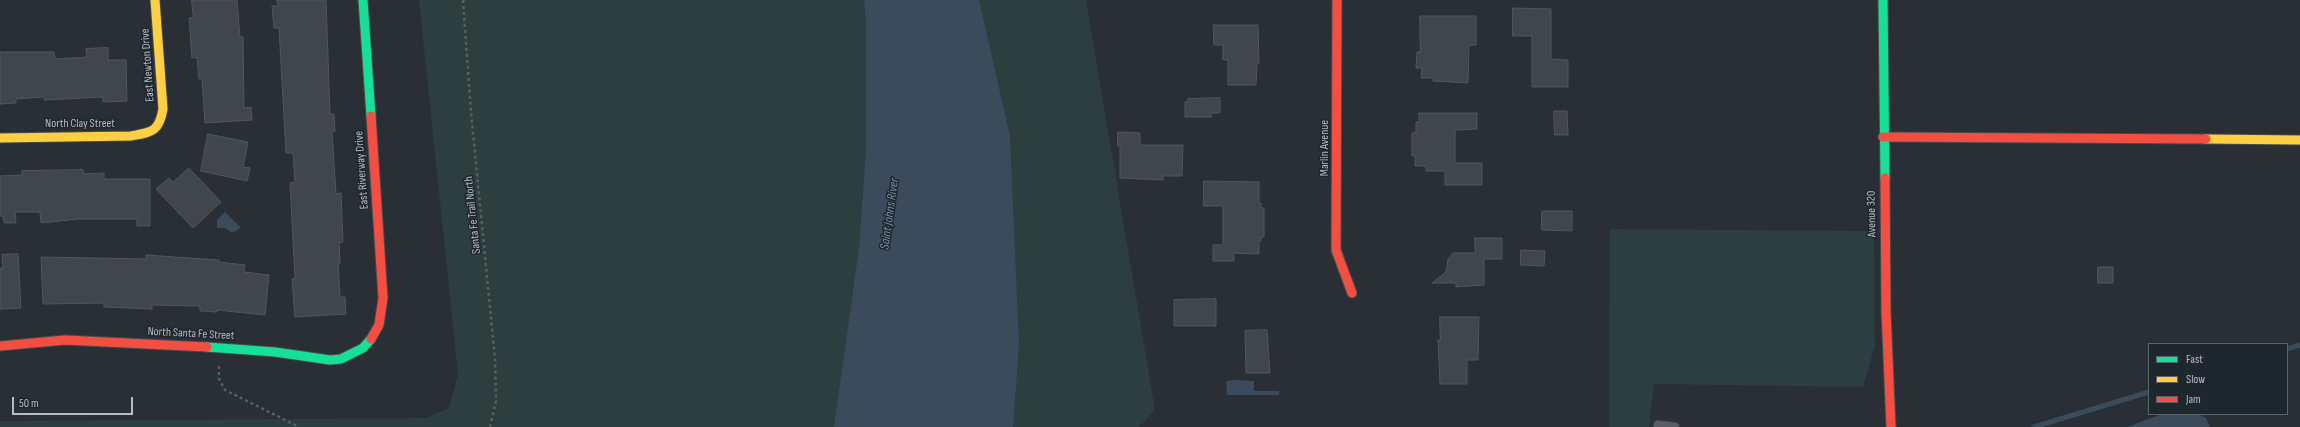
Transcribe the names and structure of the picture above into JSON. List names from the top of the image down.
{
  "streets": {
    "street": [
      "East Newton Drive",
      "North Clay Street",
      "Marlin Avenue",
      "East Riverway Drive",
      "Avenue 320",
      "North Santa Fe Street"
    ],
    "path": ["Santa Fe Trail North"]
  },
  "crossings": [
    ["East Newton Drive", "North Clay Street"],
    ["East Riverway Drive", "North Santa Fe Street"]
  ],
  "water": ["Saint Johns River"],
  "legend": ["Fast", "Slow", "Jam"],
  "scale_bar": "50 m"
}
